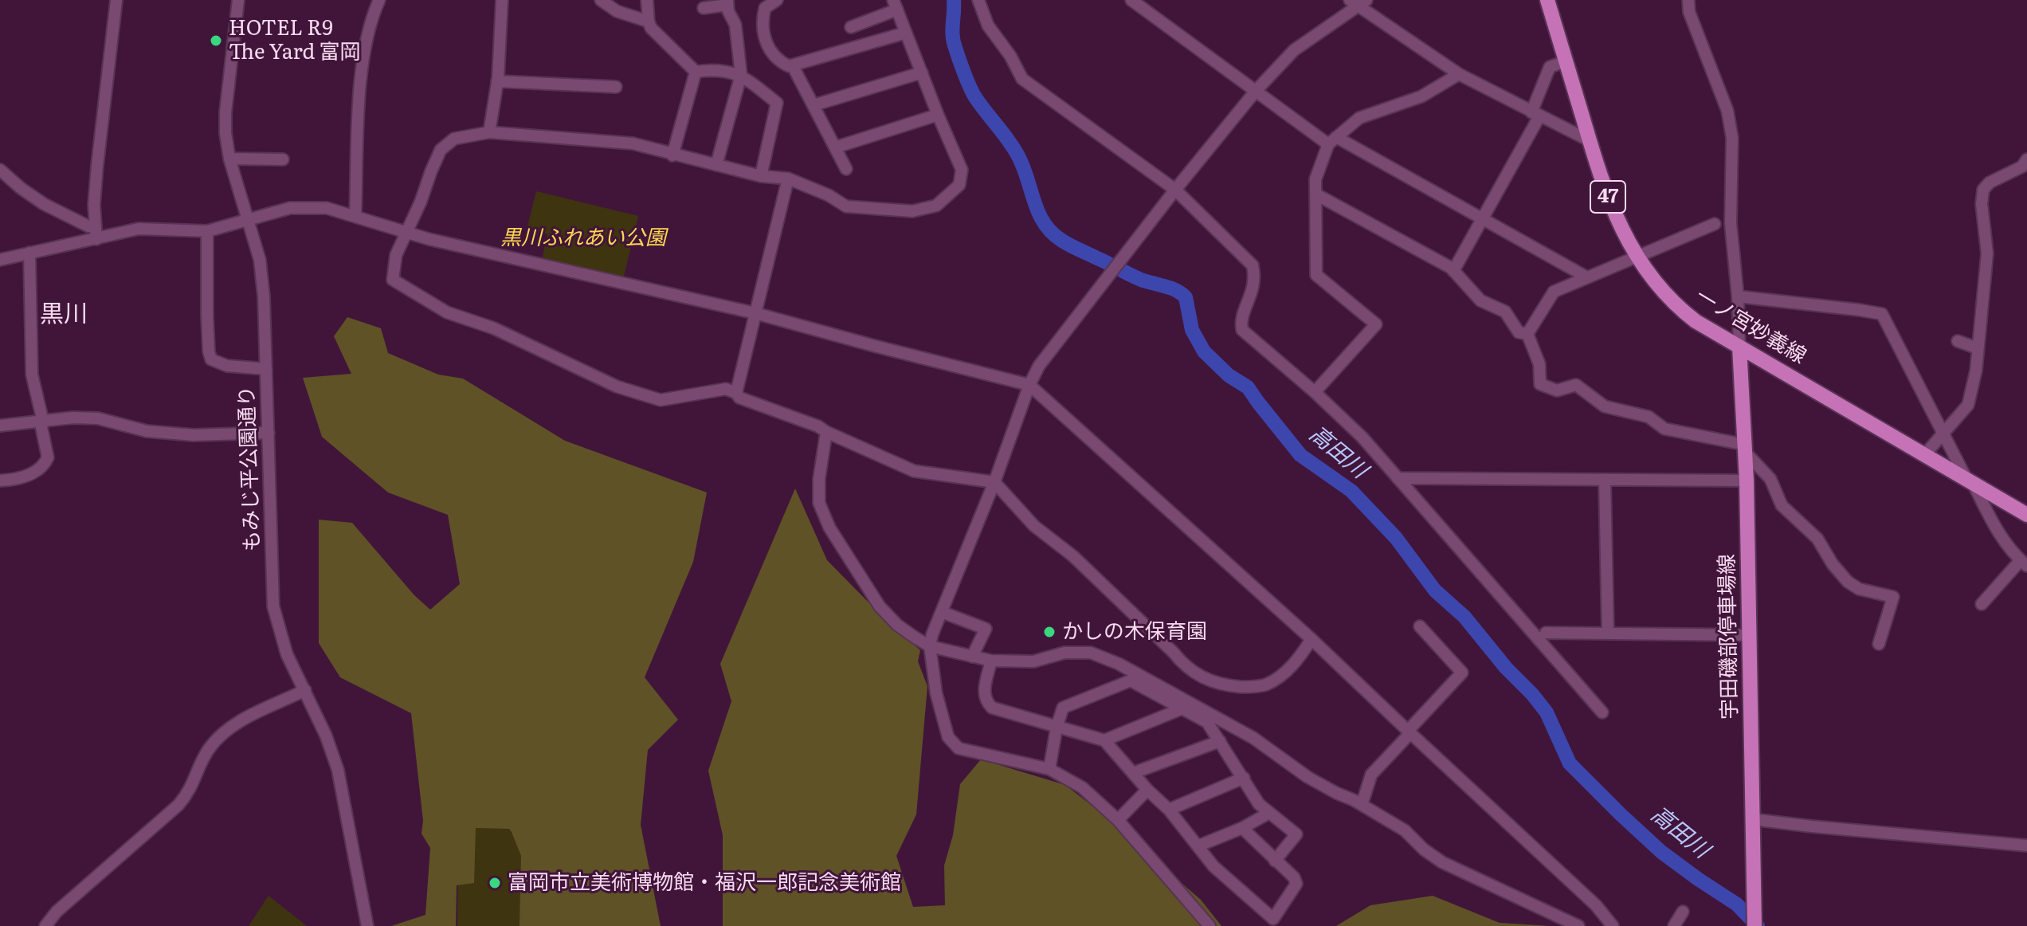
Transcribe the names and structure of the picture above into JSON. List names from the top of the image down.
{
  "streets": {
    "main road": ["47", "一ノ宮妙義線", "宇田磯部停車場線"],
    "street": ["もみじ平公園通り"]
  },
  "crossings": [
    ["一ノ宮妙義線", "宇田磯部停車場線"]
  ],
  "districts": ["黒川"],
  "water": ["高田川"],
  "parks": ["黒川ふれあい公園"],
  "places": ["HOTEL R9 The Yard 富岡", "かしの木保育園", "富岡市立美術博物館・福沢一郎記念美術館"]
}
